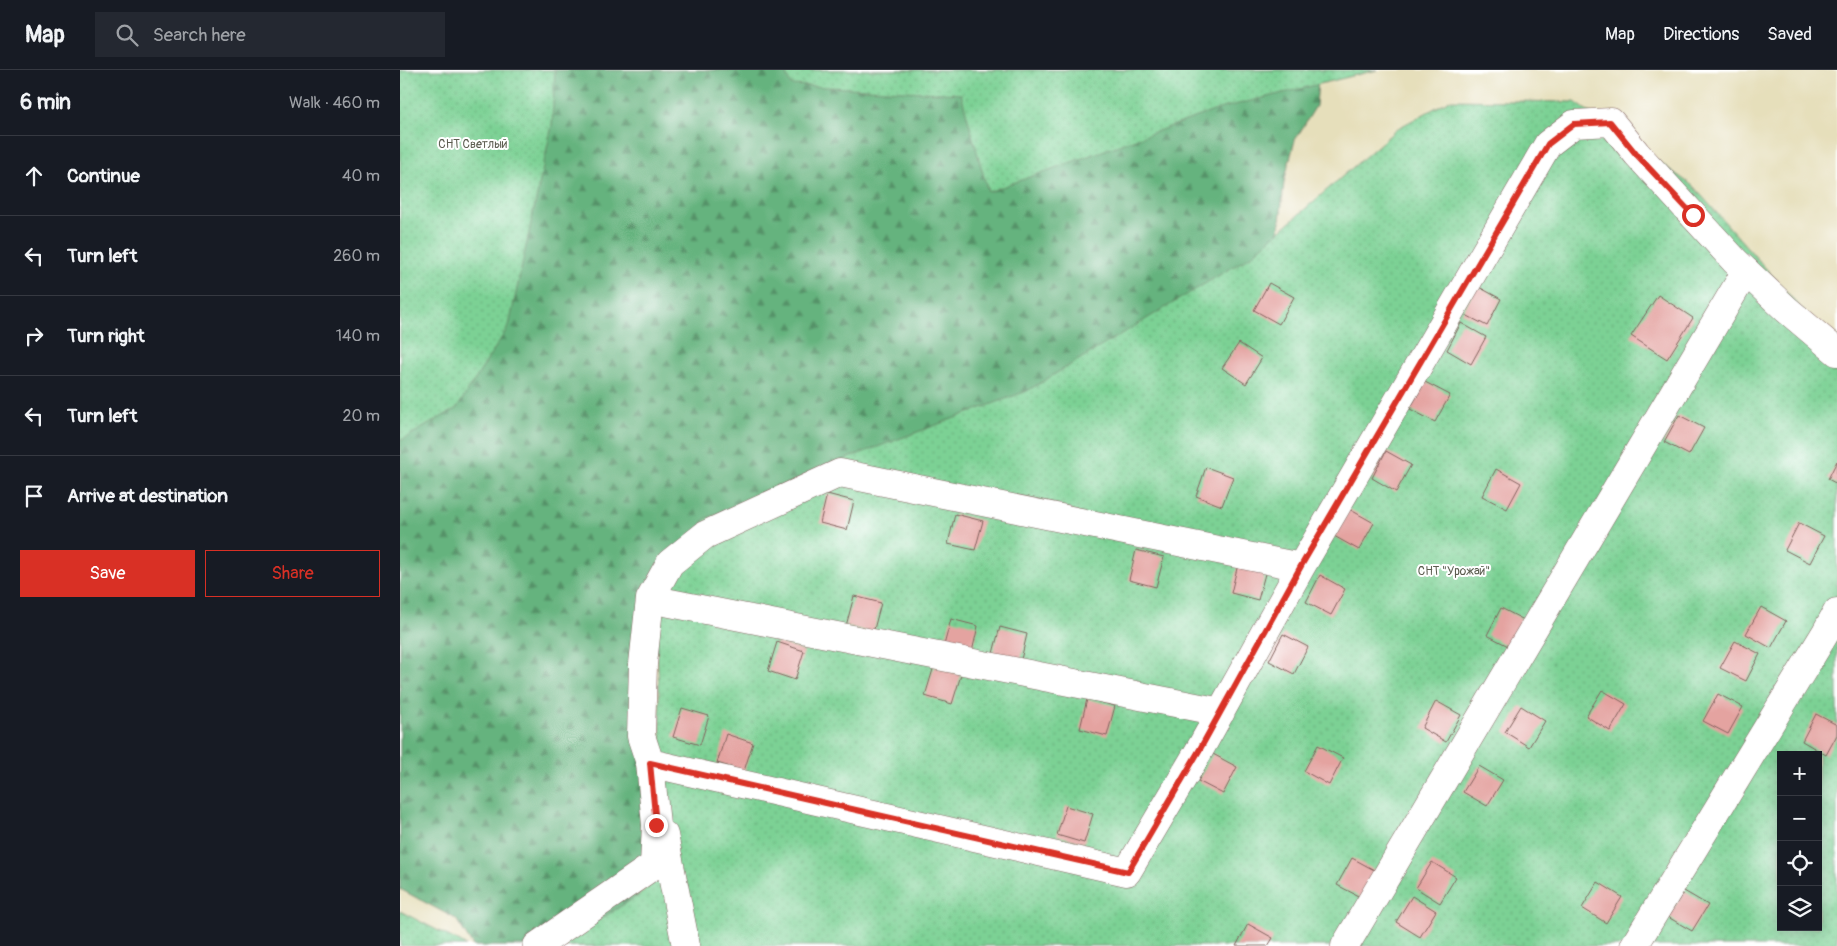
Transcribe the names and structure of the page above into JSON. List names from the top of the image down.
{
  "parks": ["СНТ Светлый", "СНТ \"Урожай\""],
  "page": {
    "header": "Map",
    "search": "Search here",
    "nav": ["Map", "Directions", "Saved"],
    "heading": ["6 min", "Walk · 460 m"],
    "list": [
      ["Continue", "40 m"],
      ["Turn left", "260 m"],
      ["Turn right", "140 m"],
      ["Turn left", "20 m"],
      "Arrive at destination"
    ],
    "buttons": ["Save", "Share"],
    "map_buttons": ["+", "−"]
  }
}
